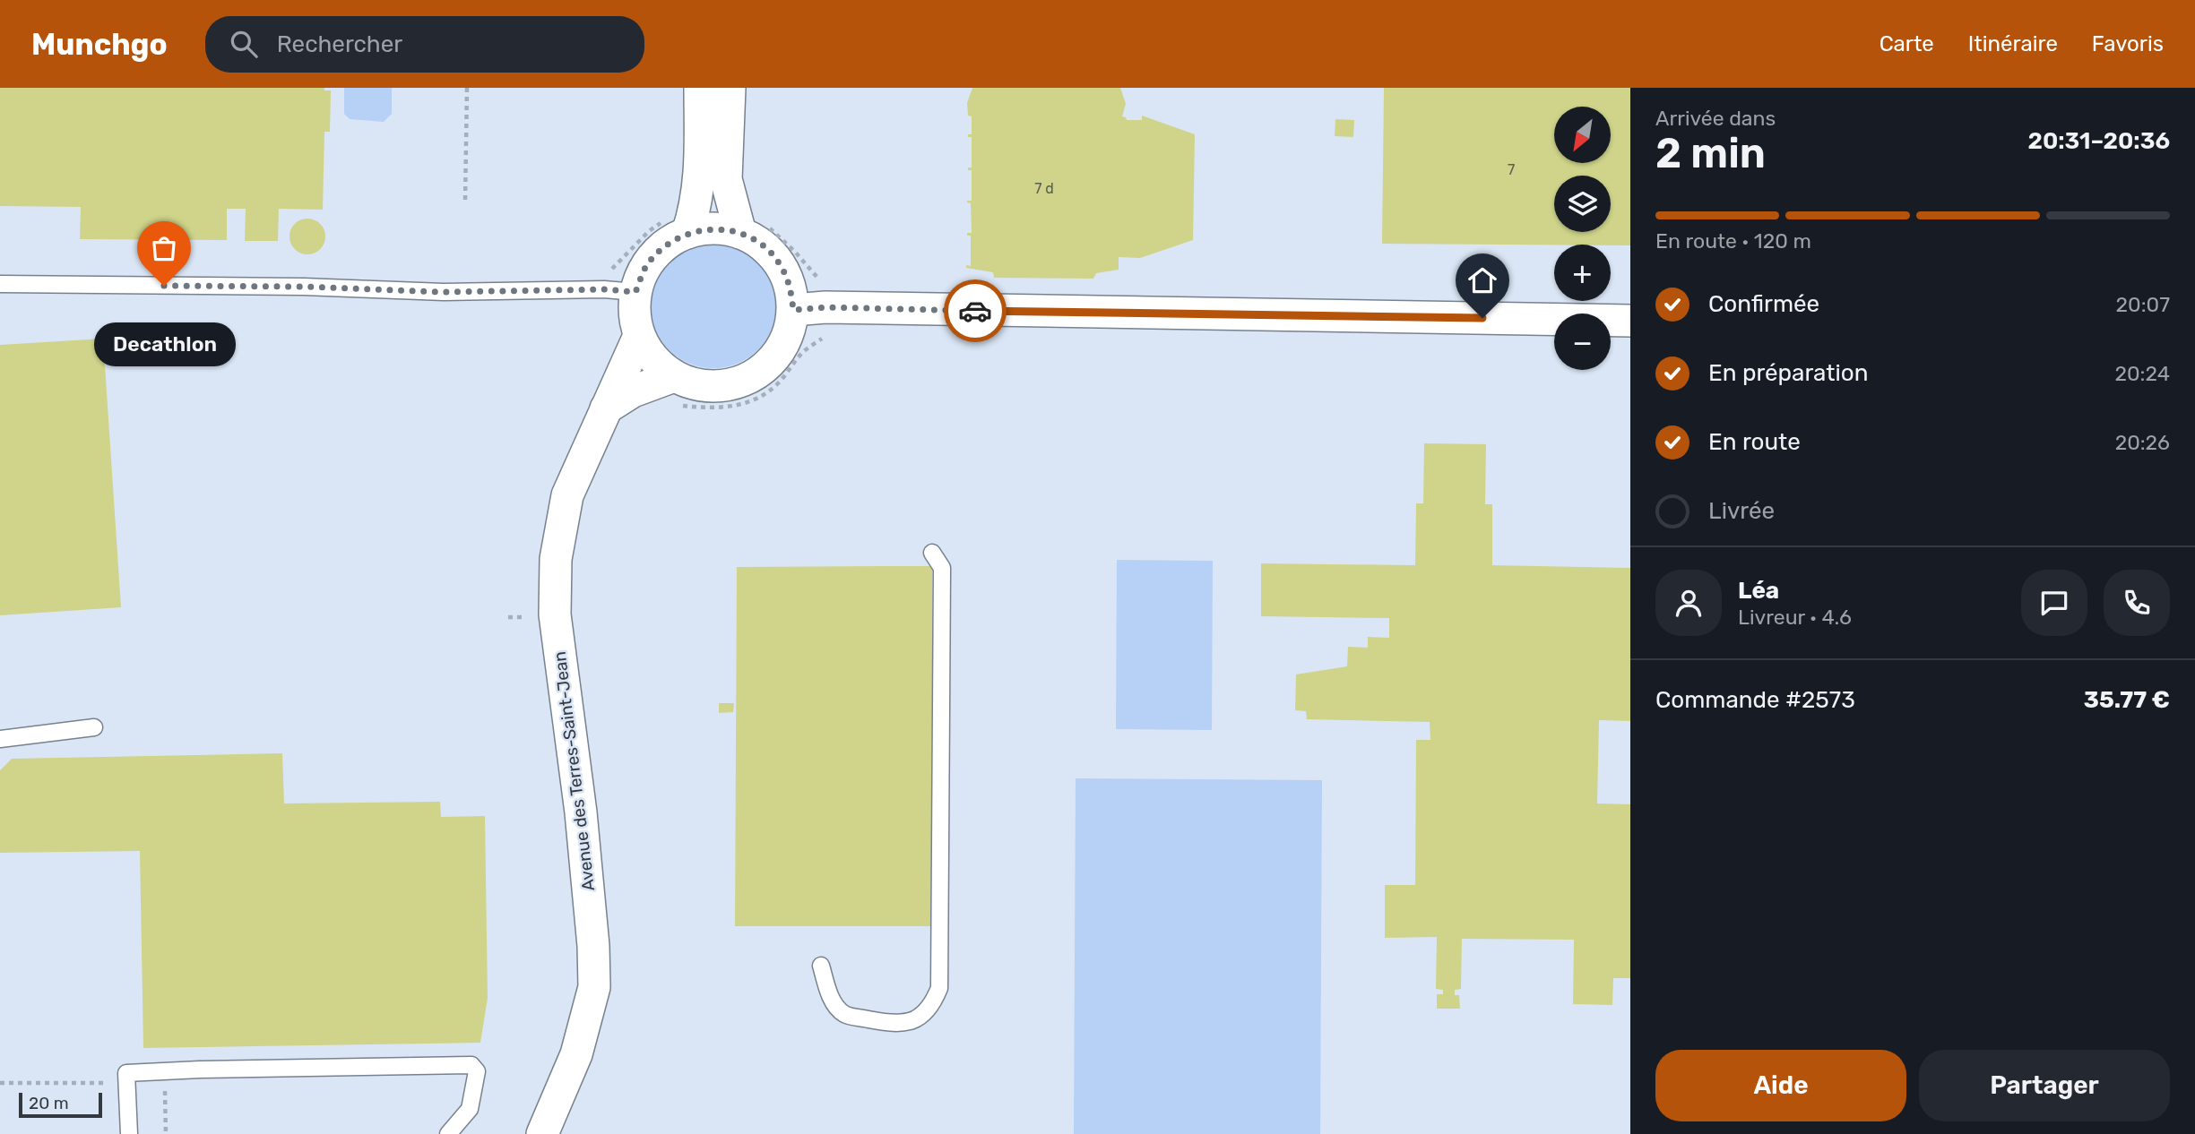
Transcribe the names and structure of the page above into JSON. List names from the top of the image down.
{
  "streets": {
    "street": ["Avenue des Terres-Saint-Jean"]
  },
  "places": ["Decathlon"],
  "house_numbers": ["7", "7 d"],
  "scale_bar": "20 m",
  "north": "bottom left",
  "page": {
    "header": "Munchgo",
    "search": "Rechercher",
    "nav": ["Carte", "Itinéraire", "Favoris"],
    "heading": ["2 min", "Arrivée dans", "20:31–20:36"],
    "panel": [
      "Léa",
      "Livreur · 4.6",
      "Commande #2573",
      "35.77 €"
    ],
    "map_buttons": ["+", "−"],
    "bar": "En route · 120 m",
    "list": [
      ["Confirmée", "20:07"],
      ["En préparation", "20:24"],
      ["En route", "20:26"],
      "Livrée"
    ],
    "bubble": "Decathlon",
    "buttons": ["Aide", "Partager"],
    "scale": "20 m"
  }
}
